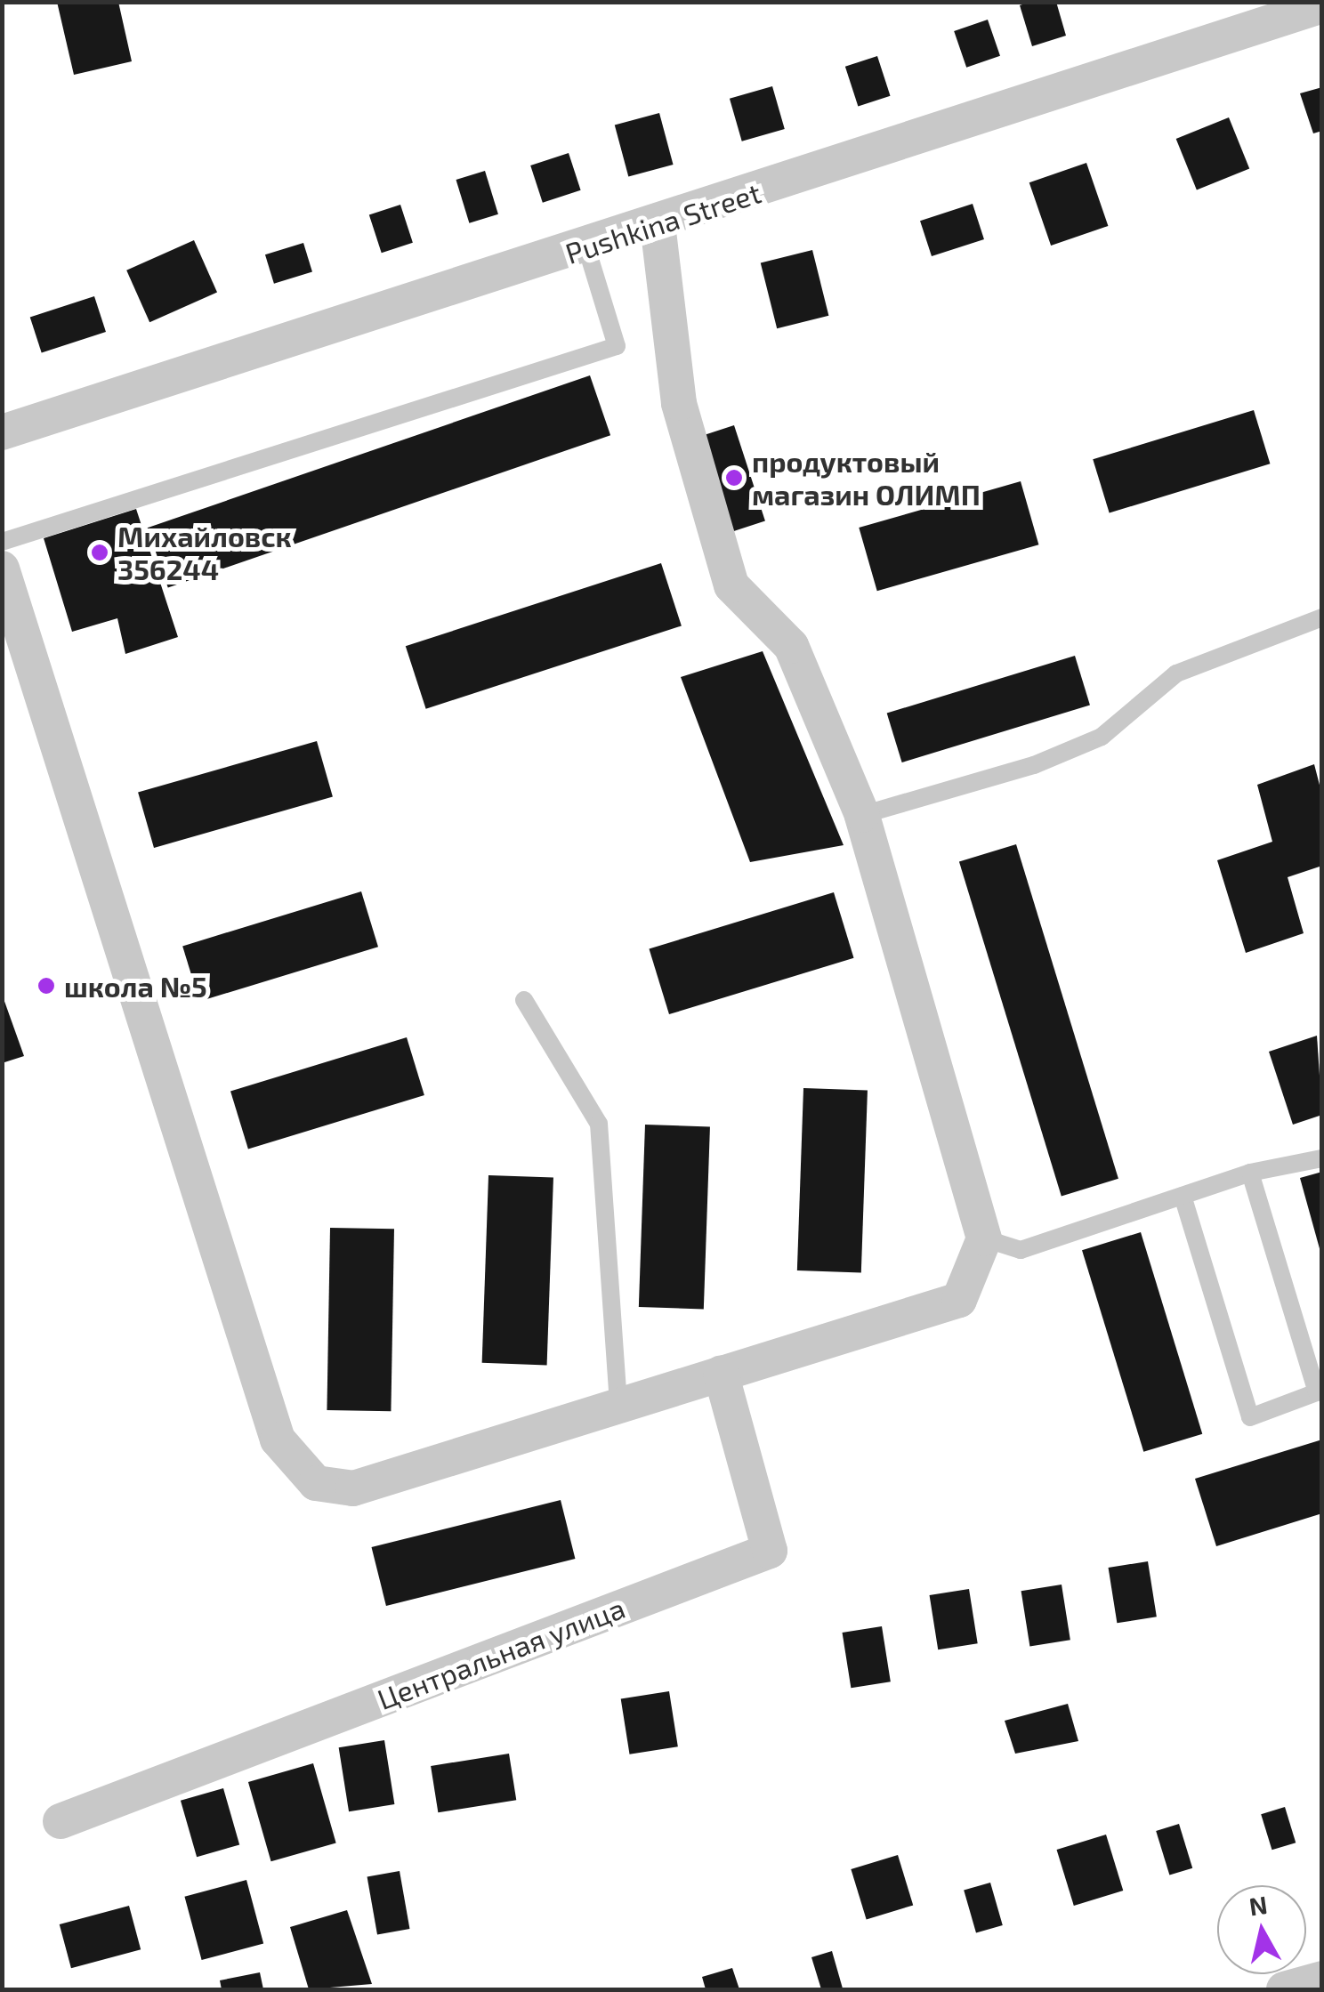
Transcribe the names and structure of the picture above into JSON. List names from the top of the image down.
{
  "streets": {
    "street": ["Pushkina Street", "Центральная улица"]
  },
  "places": ["продуктовый магазин ОЛИМП", "Михайловск 356244", "школа №5"],
  "north": "top"
}
